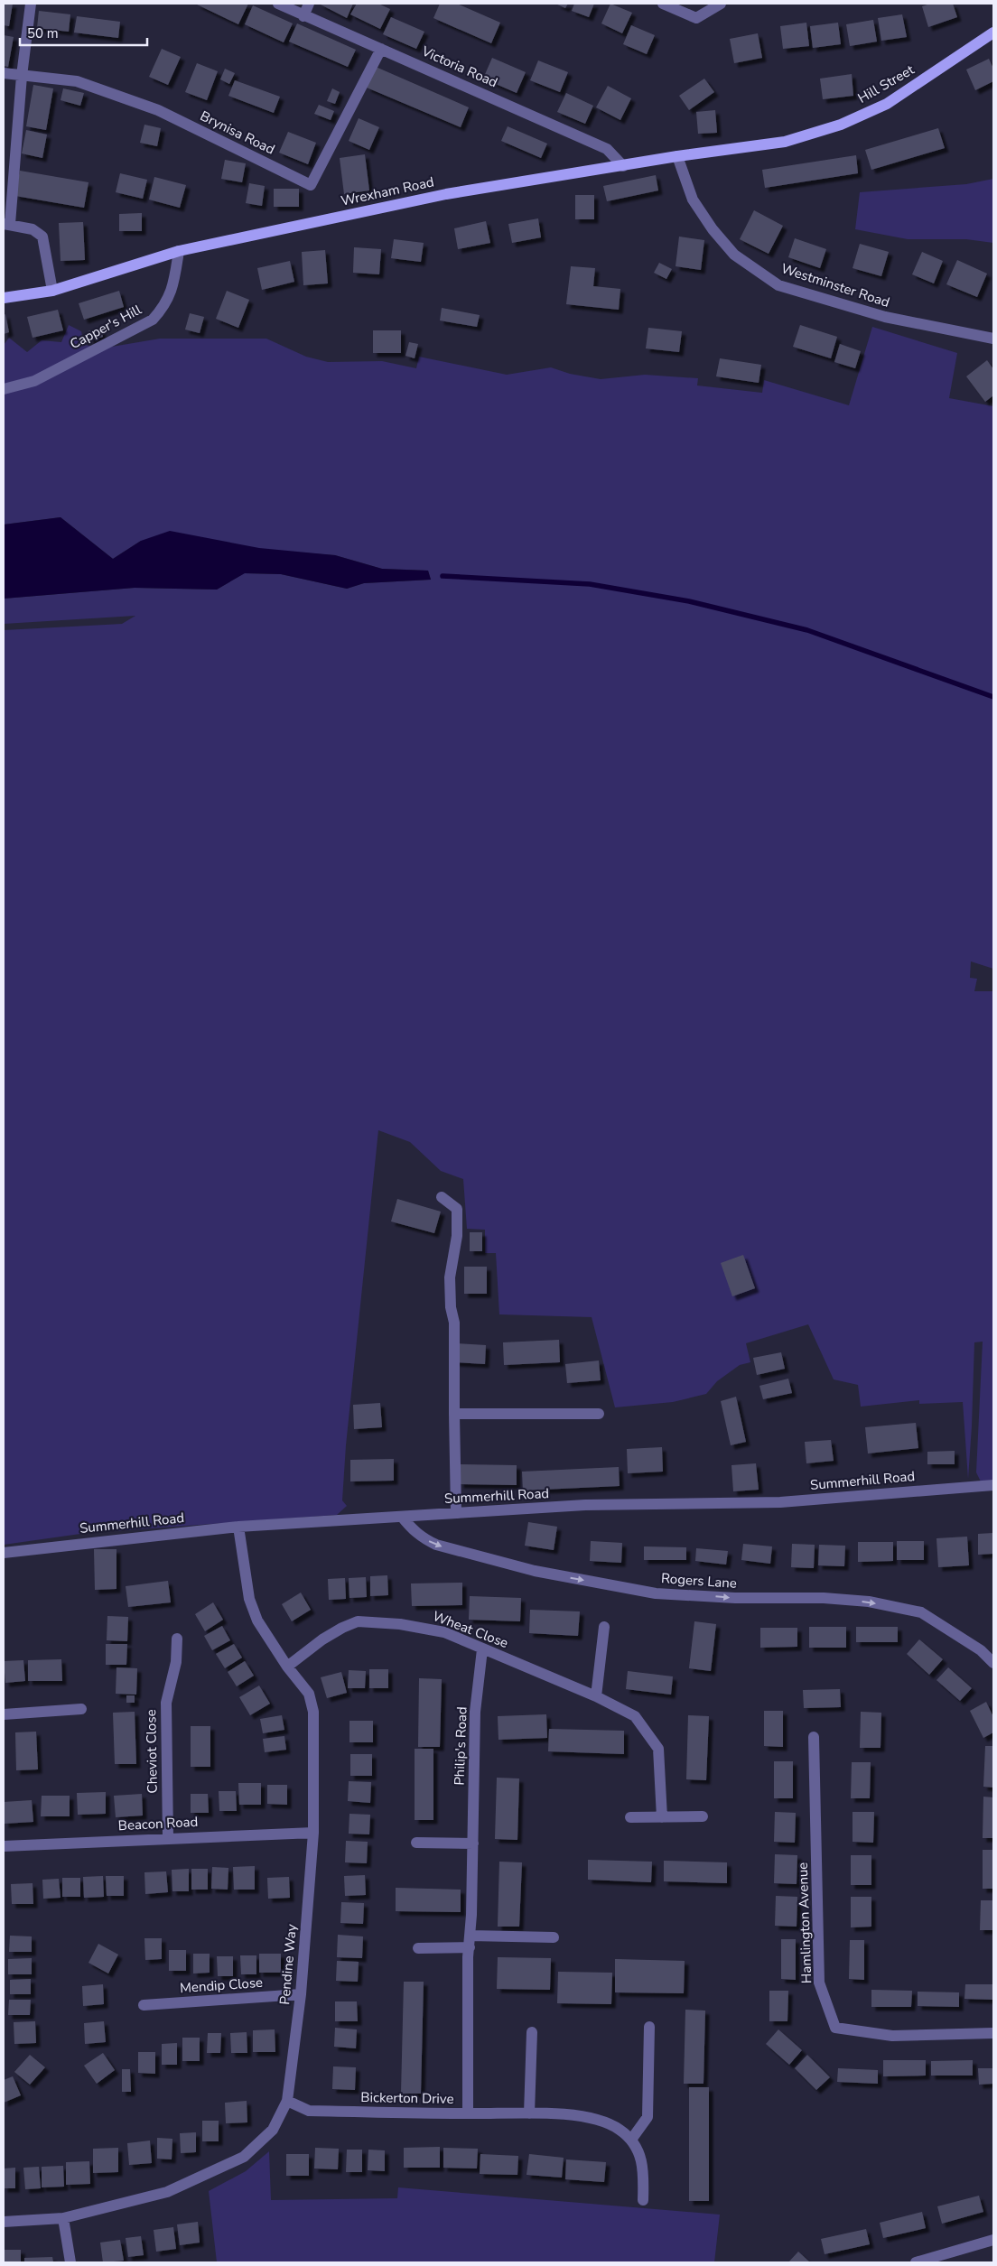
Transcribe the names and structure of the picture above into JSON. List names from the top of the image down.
{
  "streets": {
    "main road": ["Hill Street", "Wrexham Road"],
    "street": [
      "Victoria Road",
      "Brynisa Road",
      "Westminster Road",
      "Capper's Hill",
      "Summerhill Road",
      "Rogers Lane",
      "Wheat Close",
      "Philip's Road",
      "Cheviot Close",
      "Beacon Road",
      "Hamlington Avenue",
      "Pendine Way",
      "Mendip Close",
      "Bickerton Drive"
    ]
  },
  "crossings": [
    ["Victoria Road", "Brynisa Road"],
    ["Victoria Road", "Wrexham Road"],
    ["Hill Street", "Wrexham Road"],
    ["Wrexham Road", "Westminster Road"],
    ["Wrexham Road", "Capper's Hill"],
    ["Summerhill Road", "Rogers Lane"],
    ["Summerhill Road", "Pendine Way"],
    ["Wheat Close", "Philip's Road"],
    ["Wheat Close", "Pendine Way"],
    ["Philip's Road", "Bickerton Drive"],
    ["Cheviot Close", "Beacon Road"],
    ["Beacon Road", "Pendine Way"],
    ["Pendine Way", "Mendip Close"],
    ["Pendine Way", "Bickerton Drive"]
  ],
  "one_way": ["Rogers Lane"],
  "scale_bar": "50 m"
}
